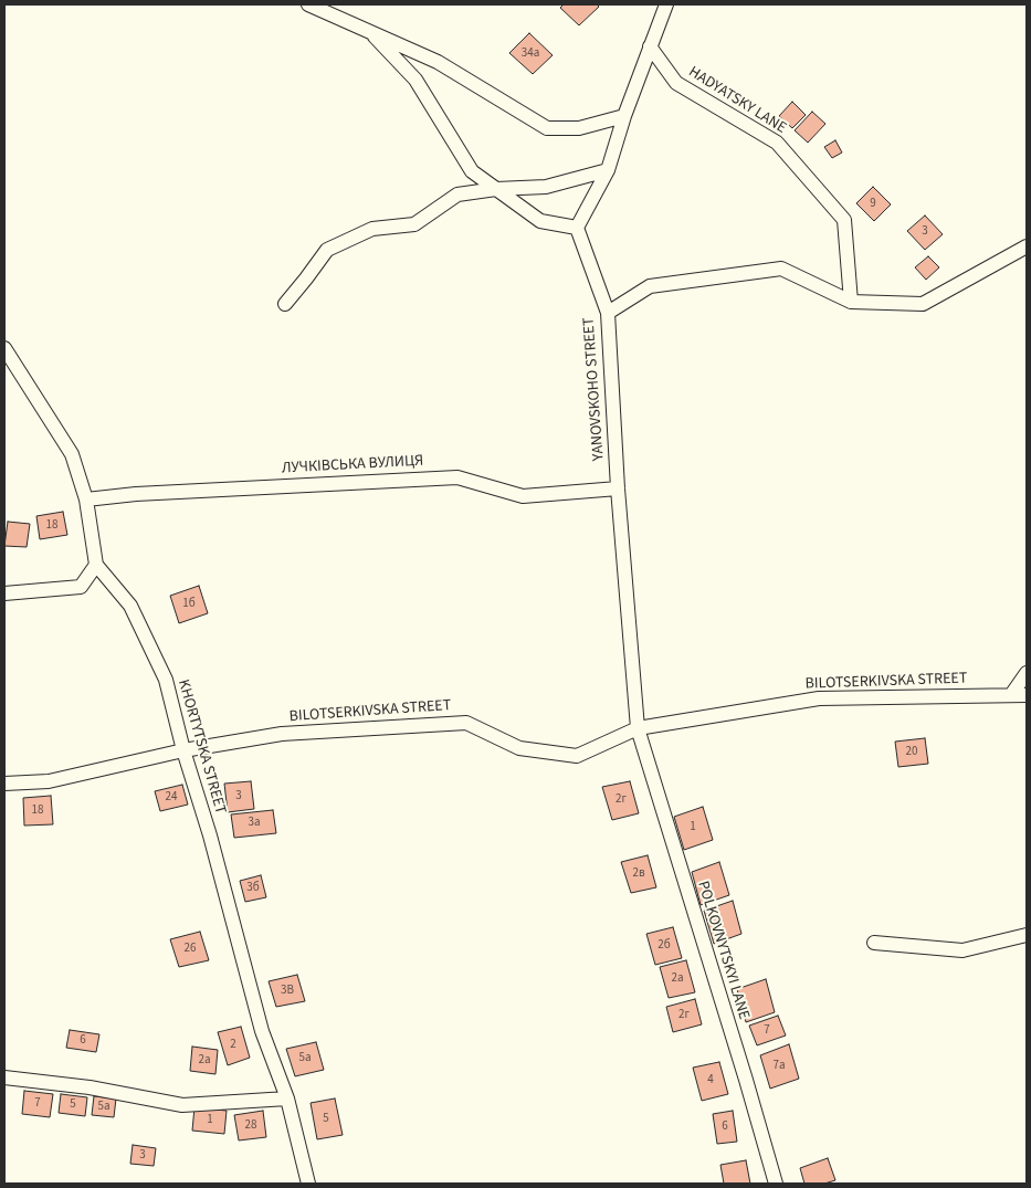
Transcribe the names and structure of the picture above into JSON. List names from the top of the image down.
{
  "streets": {
    "street": [
      "HADYATSKY LANE",
      "YANOVSKOHO STREET",
      "ЛУЧКІВСЬКА ВУЛИЦЯ",
      "BILOTSERKIVSKA STREET",
      "KHORTYTSKA STREET",
      "POLKOVNYTSKYI LANE"
    ]
  },
  "crossings": [
    ["YANOVSKOHO STREET", "ЛУЧКІВСЬКА ВУЛИЦЯ"],
    ["YANOVSKOHO STREET", "BILOTSERKIVSKA STREET"],
    ["YANOVSKOHO STREET", "POLKOVNYTSKYI LANE"],
    ["BILOTSERKIVSKA STREET", "KHORTYTSKA STREET"],
    ["BILOTSERKIVSKA STREET", "POLKOVNYTSKYI LANE"]
  ],
  "house_numbers": [
    "34а",
    "9",
    "3",
    "18",
    "1б",
    "20",
    "3",
    "24",
    "2г",
    "18",
    "3а",
    "1",
    "2в",
    "3б",
    "2б",
    "26",
    "2а",
    "3В",
    "2г",
    "7",
    "6",
    "2",
    "5а",
    "2а",
    "7а",
    "4",
    "7",
    "5",
    "5а",
    "5",
    "1",
    "28",
    "6",
    "3"
  ]
}
